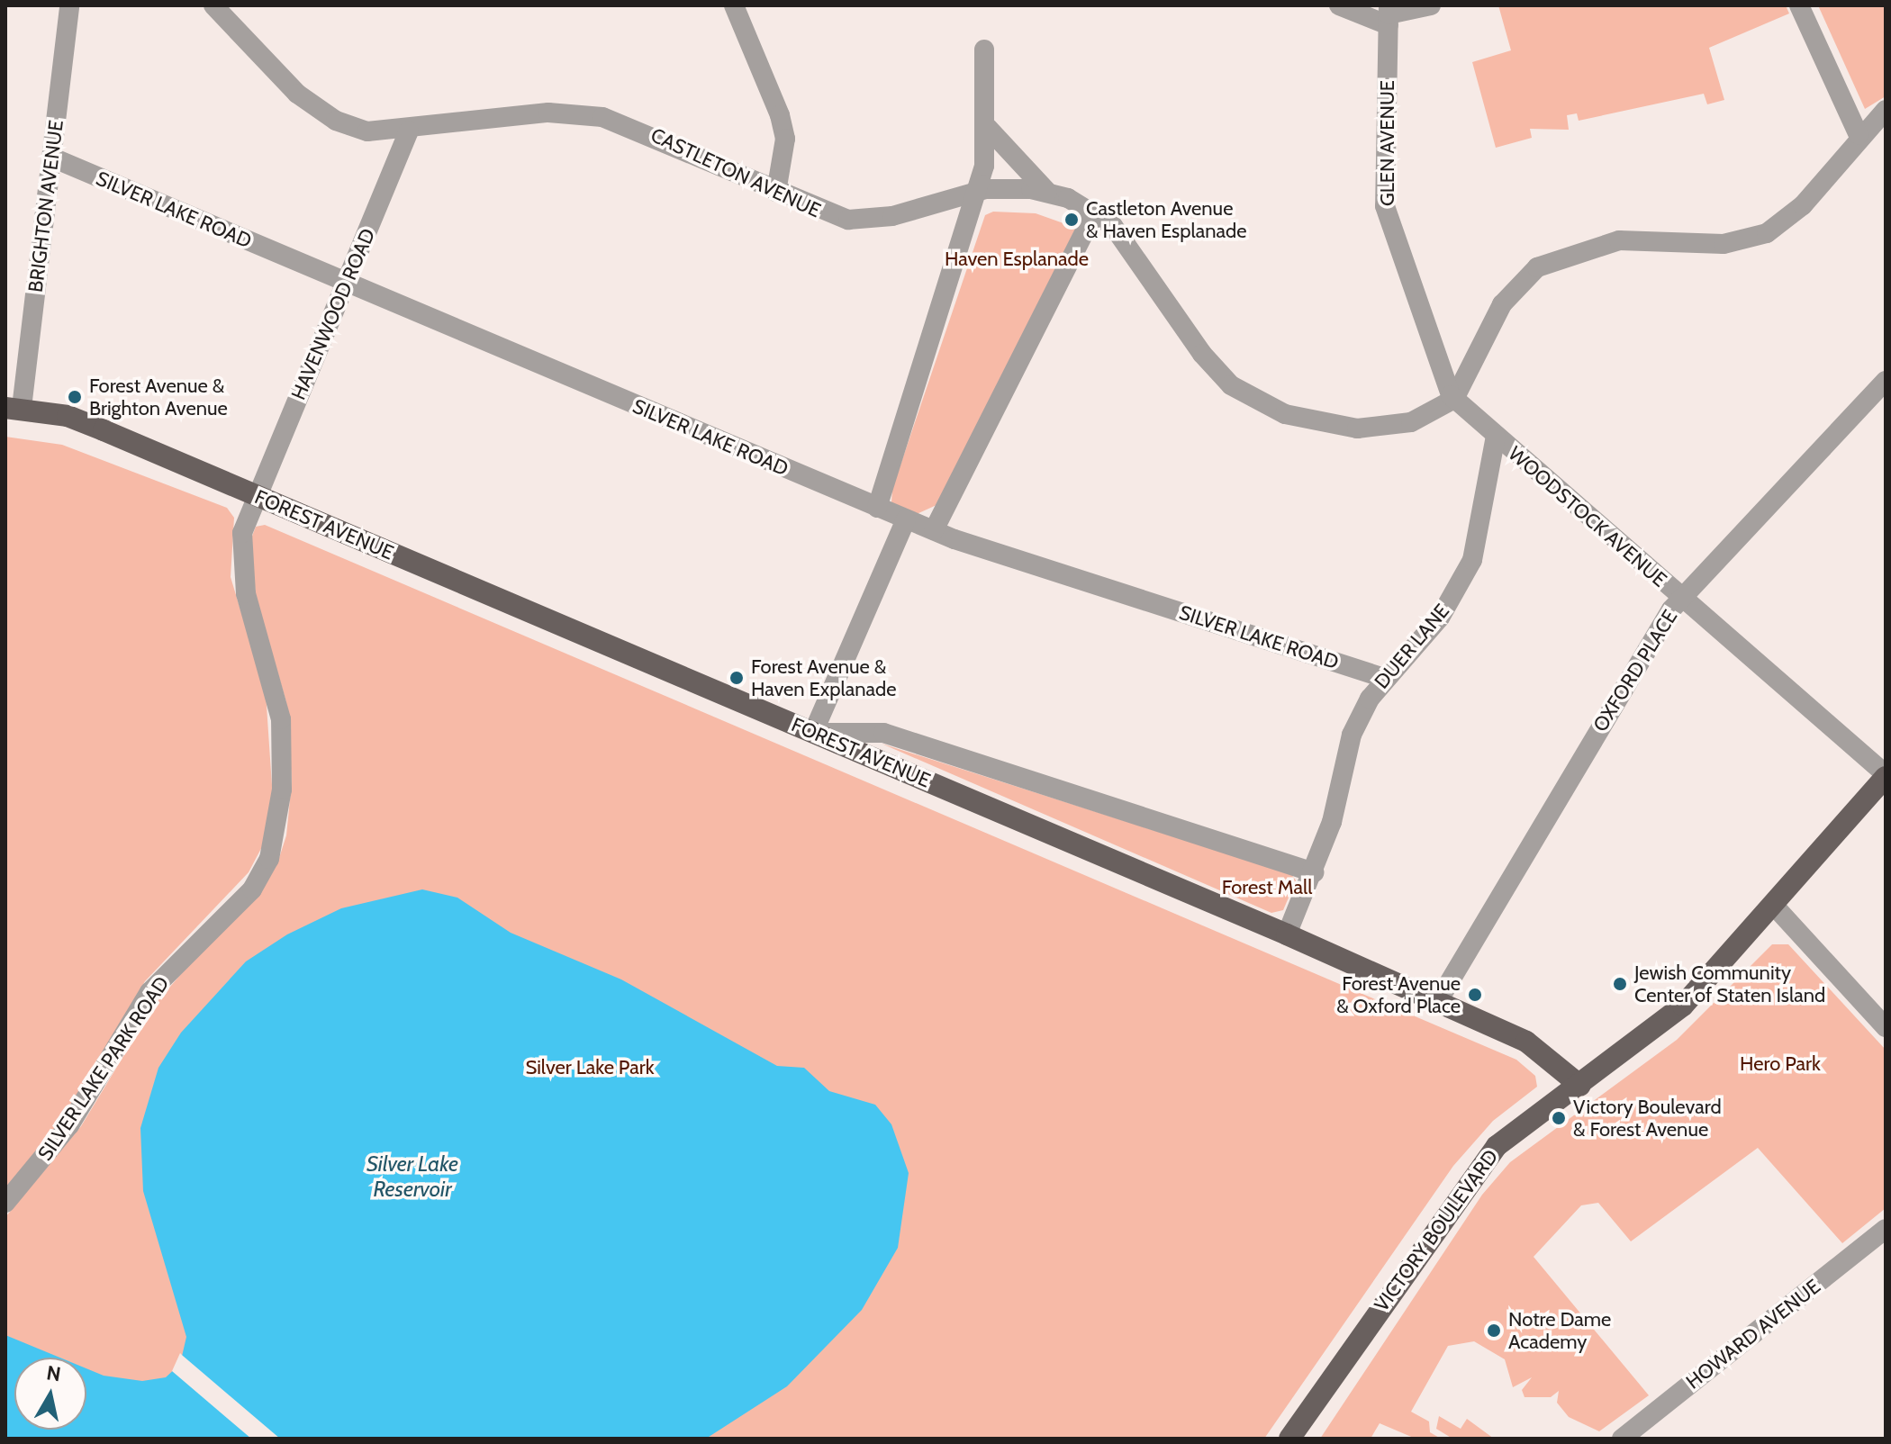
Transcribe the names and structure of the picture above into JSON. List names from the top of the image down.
{
  "streets": {
    "main road": ["FOREST AVENUE", "VICTORY BOULEVARD"],
    "street": [
      "GLEN AVENUE",
      "CASTLETON AVENUE",
      "BRIGHTON AVENUE",
      "SILVER LAKE ROAD",
      "HAVENWOOD ROAD",
      "WOODSTOCK AVENUE",
      "DUER LANE",
      "OXFORD PLACE",
      "SILVER LAKE PARK ROAD",
      "HOWARD AVENUE"
    ]
  },
  "crossings": [
    ["GLEN AVENUE", "CASTLETON AVENUE"],
    ["GLEN AVENUE", "WOODSTOCK AVENUE"],
    ["CASTLETON AVENUE", "HAVENWOOD ROAD"],
    ["CASTLETON AVENUE", "WOODSTOCK AVENUE"],
    ["BRIGHTON AVENUE", "SILVER LAKE ROAD"],
    ["BRIGHTON AVENUE", "FOREST AVENUE"],
    ["SILVER LAKE ROAD", "HAVENWOOD ROAD"],
    ["SILVER LAKE ROAD", "DUER LANE"],
    ["HAVENWOOD ROAD", "FOREST AVENUE"],
    ["HAVENWOOD ROAD", "SILVER LAKE PARK ROAD"],
    ["WOODSTOCK AVENUE", "DUER LANE"],
    ["WOODSTOCK AVENUE", "OXFORD PLACE"],
    ["WOODSTOCK AVENUE", "VICTORY BOULEVARD"],
    ["FOREST AVENUE", "DUER LANE"],
    ["FOREST AVENUE", "OXFORD PLACE"],
    ["FOREST AVENUE", "SILVER LAKE PARK ROAD"],
    ["FOREST AVENUE", "VICTORY BOULEVARD"]
  ],
  "water": ["Silver Lake Reservoir"],
  "parks": [
    "Haven Esplanade",
    "Forest Mall",
    "Hero Park",
    "Silver Lake Park"
  ],
  "places": [
    "Castleton Avenue & Haven Esplanade",
    "Forest Avenue & Brighton Avenue",
    "Forest Avenue & Haven Explanade",
    "Jewish Community Center of Staten Island",
    "Forest Avenue & Oxford Place",
    "Victory Boulevard & Forest Avenue",
    "Notre Dame Academy"
  ],
  "north": "top"
}
